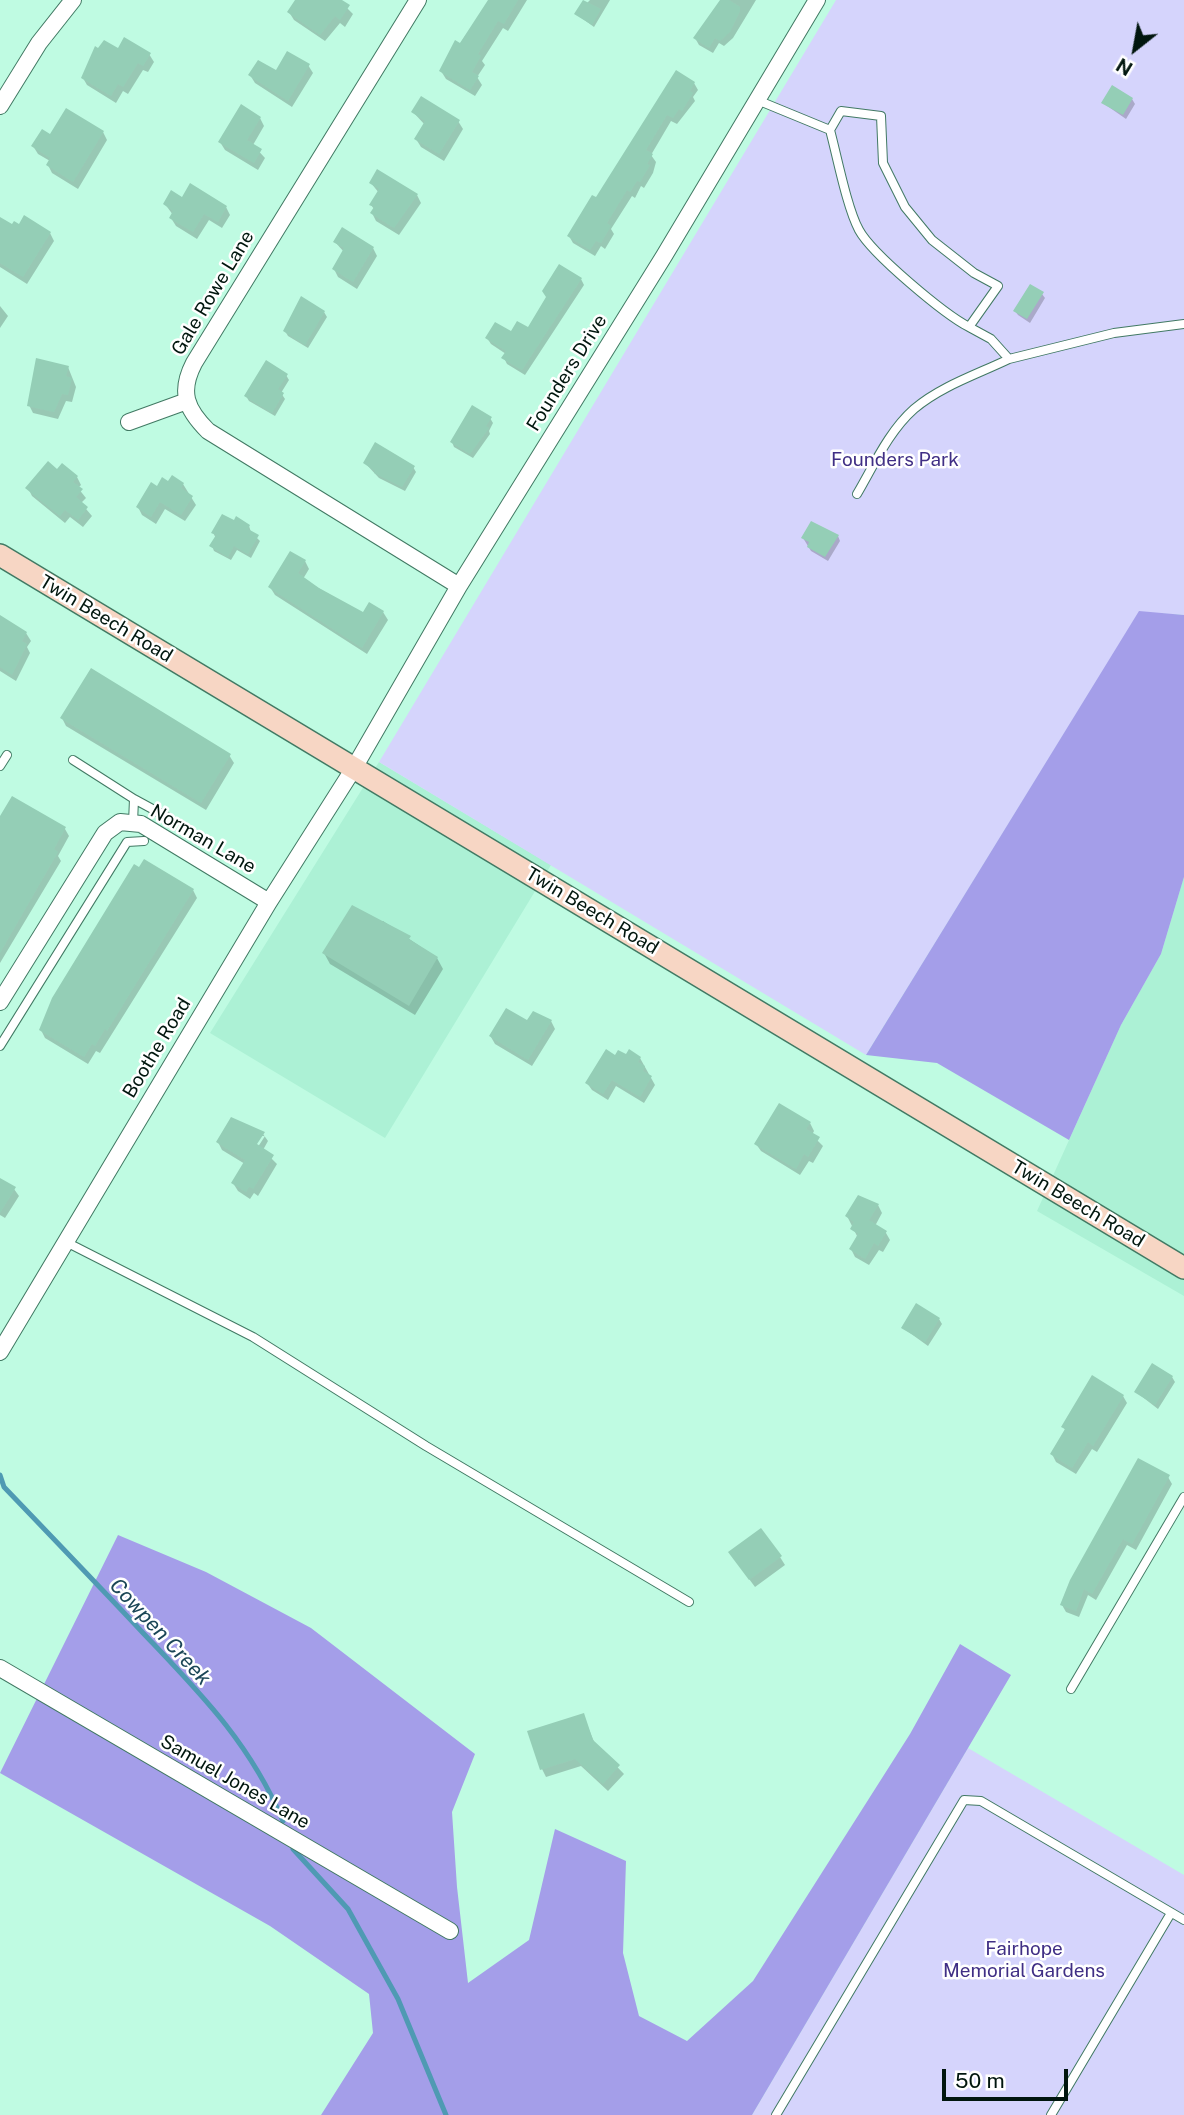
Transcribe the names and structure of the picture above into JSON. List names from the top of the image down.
{
  "streets": {
    "street": [
      "Gale Rowe Lane",
      "Founders Drive",
      "Twin Beech Road",
      "Norman Lane",
      "Boothe Road",
      "Samuel Jones Lane"
    ]
  },
  "crossings": [
    ["Founders Drive", "Twin Beech Road"],
    ["Founders Drive", "Boothe Road"],
    ["Twin Beech Road", "Boothe Road"],
    ["Norman Lane", "Boothe Road"]
  ],
  "water": ["Cowpen Creek"],
  "parks": ["Founders Park", "Fairhope Memorial Gardens"],
  "scale_bar": "50 m",
  "north": "bottom left"
}
